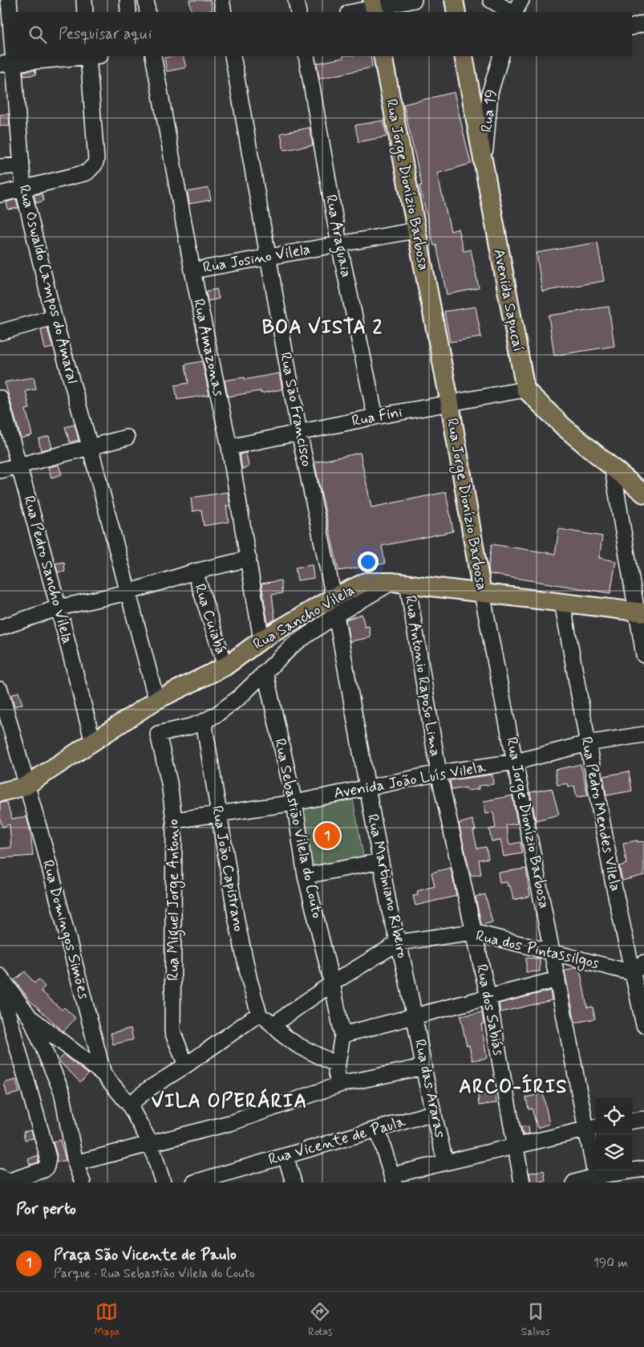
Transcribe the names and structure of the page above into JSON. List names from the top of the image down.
{
  "streets": {
    "main road": ["Rua Jorge Dionízio Barbosa", "Avenida Sapucaí", "Rua Sancho Vilela"],
    "street": [
      "Rua 19",
      "Rua Araguaia",
      "Rua Josino Vilela",
      "Rua Oswaldo Campos do Amaral",
      "Rua Amazonas",
      "Rua São Francisco",
      "Rua Fini",
      "Rua Pedro Sancho Vilela",
      "Rua Cuiabá",
      "Rua Antonio Raposo Lima",
      "Avenida João Luís Vilela",
      "Rua Pedro Mendes Vilela",
      "Rua Sebastião Vilela do Couto",
      "Rua João Capistrano",
      "Rua Martiniano Ribeiro",
      "Rua Miguel Jorge Antonio",
      "Rua Domingos Simões",
      "Rua dos Pintassilgos",
      "Rua dos Sabiás",
      "Rua das Araras",
      "Rua Vicente de Paula"
    ]
  },
  "crossings": [
    ["Rua 19", "Avenida Sapucaí"],
    ["Rua Jorge Dionízio Barbosa", "Rua Josino Vilela"],
    ["Rua Jorge Dionízio Barbosa", "Rua Fini"],
    ["Rua Jorge Dionízio Barbosa", "Rua Sancho Vilela"],
    ["Rua Jorge Dionízio Barbosa", "Avenida João Luís Vilela"],
    ["Rua Jorge Dionízio Barbosa", "Rua dos Pintassilgos"],
    ["Rua Araguaia", "Rua Josino Vilela"],
    ["Rua Araguaia", "Rua Fini"],
    ["Rua Josino Vilela", "Rua Amazonas"],
    ["Rua Josino Vilela", "Rua São Francisco"],
    ["Rua Oswaldo Campos do Amaral", "Rua Sancho Vilela"],
    ["Avenida Sapucaí", "Rua Fini"],
    ["Rua Amazonas", "Rua Fini"],
    ["Rua Amazonas", "Rua Sancho Vilela"],
    ["Rua São Francisco", "Rua Fini"],
    ["Rua São Francisco", "Rua Sancho Vilela"],
    ["Rua Pedro Sancho Vilela", "Rua Sancho Vilela"],
    ["Rua Sancho Vilela", "Rua Cuiabá"],
    ["Rua Sancho Vilela", "Rua Antonio Raposo Lima"],
    ["Rua Sancho Vilela", "Rua Pedro Mendes Vilela"],
    ["Rua Sancho Vilela", "Rua Domingos Simões"],
    ["Rua Antonio Raposo Lima", "Avenida João Luís Vilela"],
    ["Rua Antonio Raposo Lima", "Rua dos Pintassilgos"],
    ["Rua Antonio Raposo Lima", "Rua dos Sabiás"],
    ["Avenida João Luís Vilela", "Rua Pedro Mendes Vilela"],
    ["Avenida João Luís Vilela", "Rua Sebastião Vilela do Couto"],
    ["Avenida João Luís Vilela", "Rua João Capistrano"],
    ["Avenida João Luís Vilela", "Rua Martiniano Ribeiro"],
    ["Avenida João Luís Vilela", "Rua Miguel Jorge Antonio"],
    ["Rua Pedro Mendes Vilela", "Rua dos Pintassilgos"],
    ["Rua Sebastião Vilela do Couto", "Rua dos Pintassilgos"],
    ["Rua João Capistrano", "Rua Miguel Jorge Antonio"],
    ["Rua Martiniano Ribeiro", "Rua dos Pintassilgos"],
    ["Rua Martiniano Ribeiro", "Rua das Araras"],
    ["Rua dos Pintassilgos", "Rua dos Sabiás"],
    ["Rua das Araras", "Rua Vicente de Paula"]
  ],
  "districts": ["BOA VISTA 2", "ARCO-ÍRIS", "VILA OPERÁRIA"],
  "page": {
    "search": "Pesquisar aqui",
    "pins": "1",
    "heading": "Por perto",
    "list": [
      {
        "mark": "1",
        "name": "Praça São Vicente de Paulo",
        "note": "Parque · Rua Sebastião Vilela do Couto",
        "value": "190 m"
      }
    ],
    "nav": ["Mapa", "Rotas", "Salvos"]
  }
}
